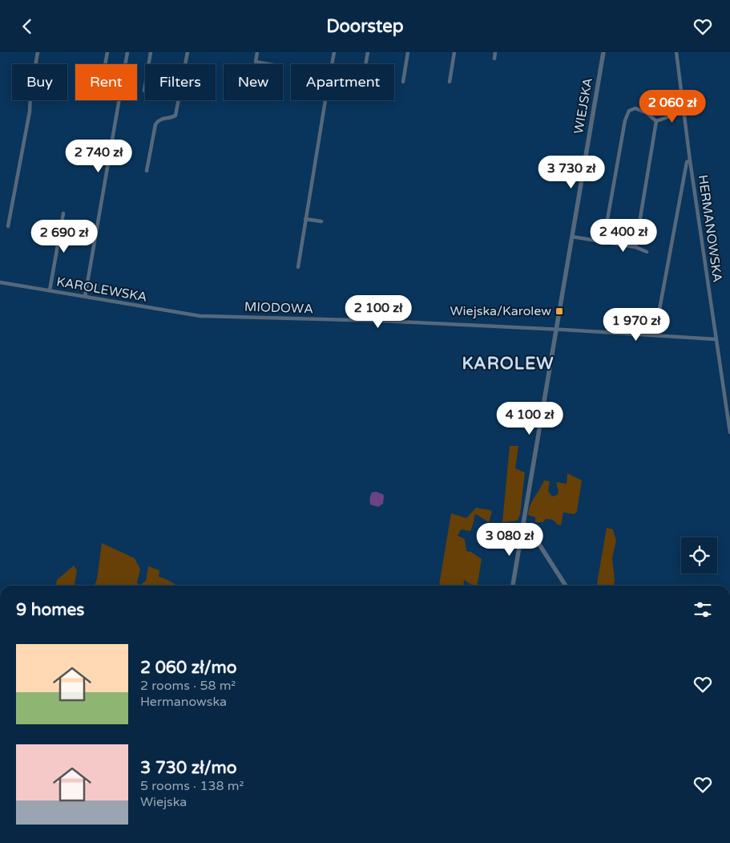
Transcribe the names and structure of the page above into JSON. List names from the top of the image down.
{
  "streets": {
    "street": [
      "WIEJSKA",
      "HERMANOWSKA",
      "KAROLEWSKA",
      "MIODOWA"
    ]
  },
  "crossings": [
    ["WIEJSKA", "MIODOWA"],
    ["HERMANOWSKA", "MIODOWA"],
    ["KAROLEWSKA", "MIODOWA"]
  ],
  "districts": ["KAROLEW"],
  "places": {
    "transit": ["Wiejska/Karolew"]
  },
  "page": {
    "header": "Doorstep",
    "chip": [
      "Buy",
      "Rent",
      "Filters",
      "New",
      "Apartment"
    ],
    "price": [
      "2 060 zł",
      "2 740 zł",
      "3 730 zł",
      "2 400 zł",
      "2 690 zł",
      "2 100 zł",
      "1 970 zł",
      "4 100 zł",
      "3 080 zł"
    ],
    "heading": "9 homes",
    "list": [
      {
        "name": "2 060 zł/mo",
        "note": "2 rooms · 58 m² · Hermanowska"
      },
      {
        "name": "3 730 zł/mo",
        "note": "5 rooms · 138 m² · Wiejska"
      }
    ]
  }
}
